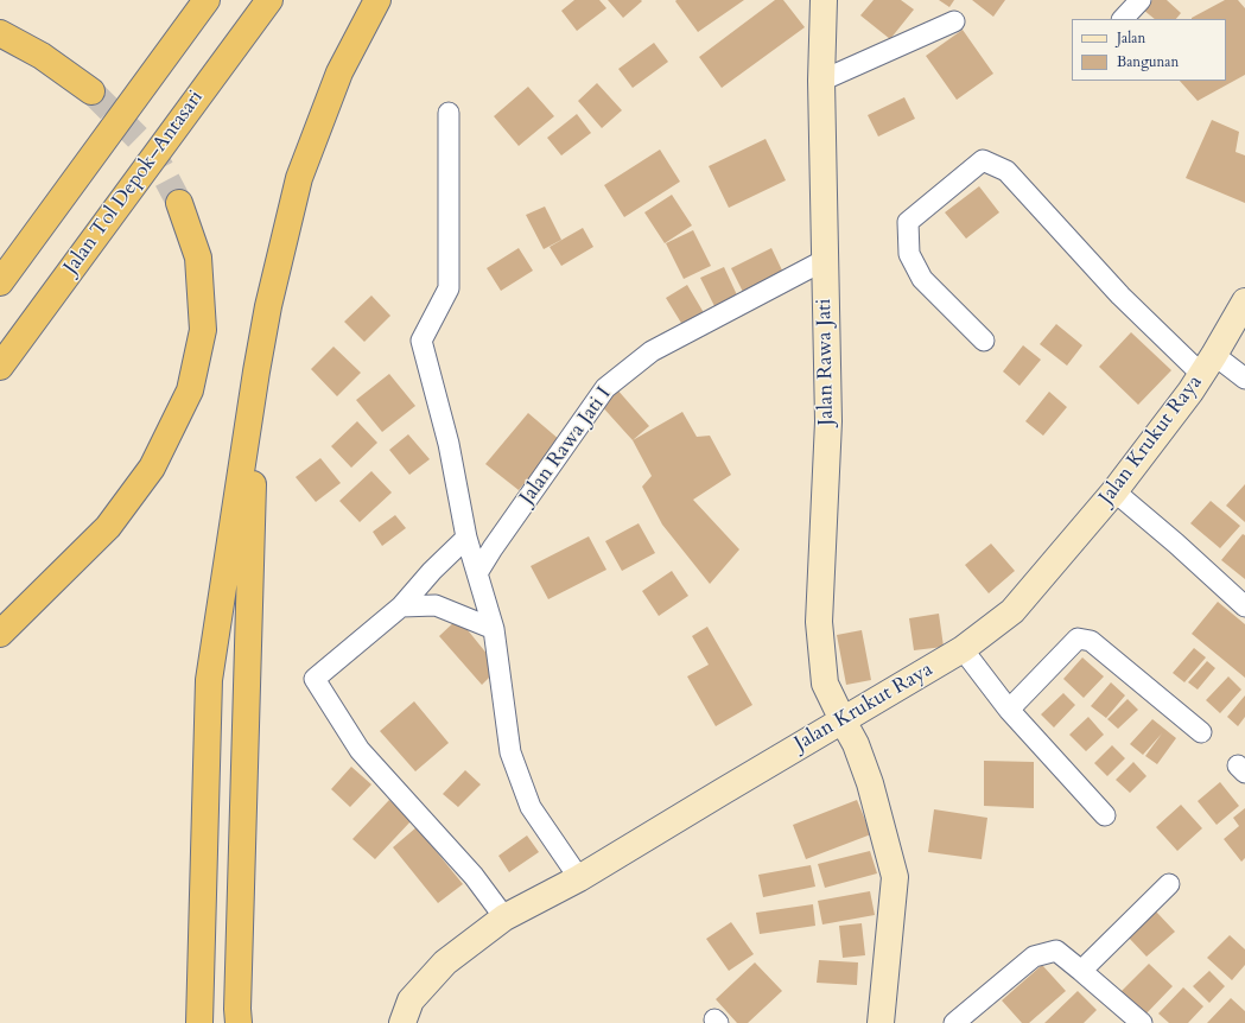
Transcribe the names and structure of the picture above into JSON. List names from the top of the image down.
{
  "streets": {
    "highway": ["Jalan Tol Depok–Antasari"],
    "street": ["Jalan Rawa Jati", "Jalan Krukut Raya", "Jalan Rawa Jati I"]
  },
  "crossings": [
    ["Jalan Rawa Jati", "Jalan Krukut Raya"],
    ["Jalan Rawa Jati", "Jalan Rawa Jati I"]
  ],
  "legend": ["Jalan", "Bangunan"]
}
